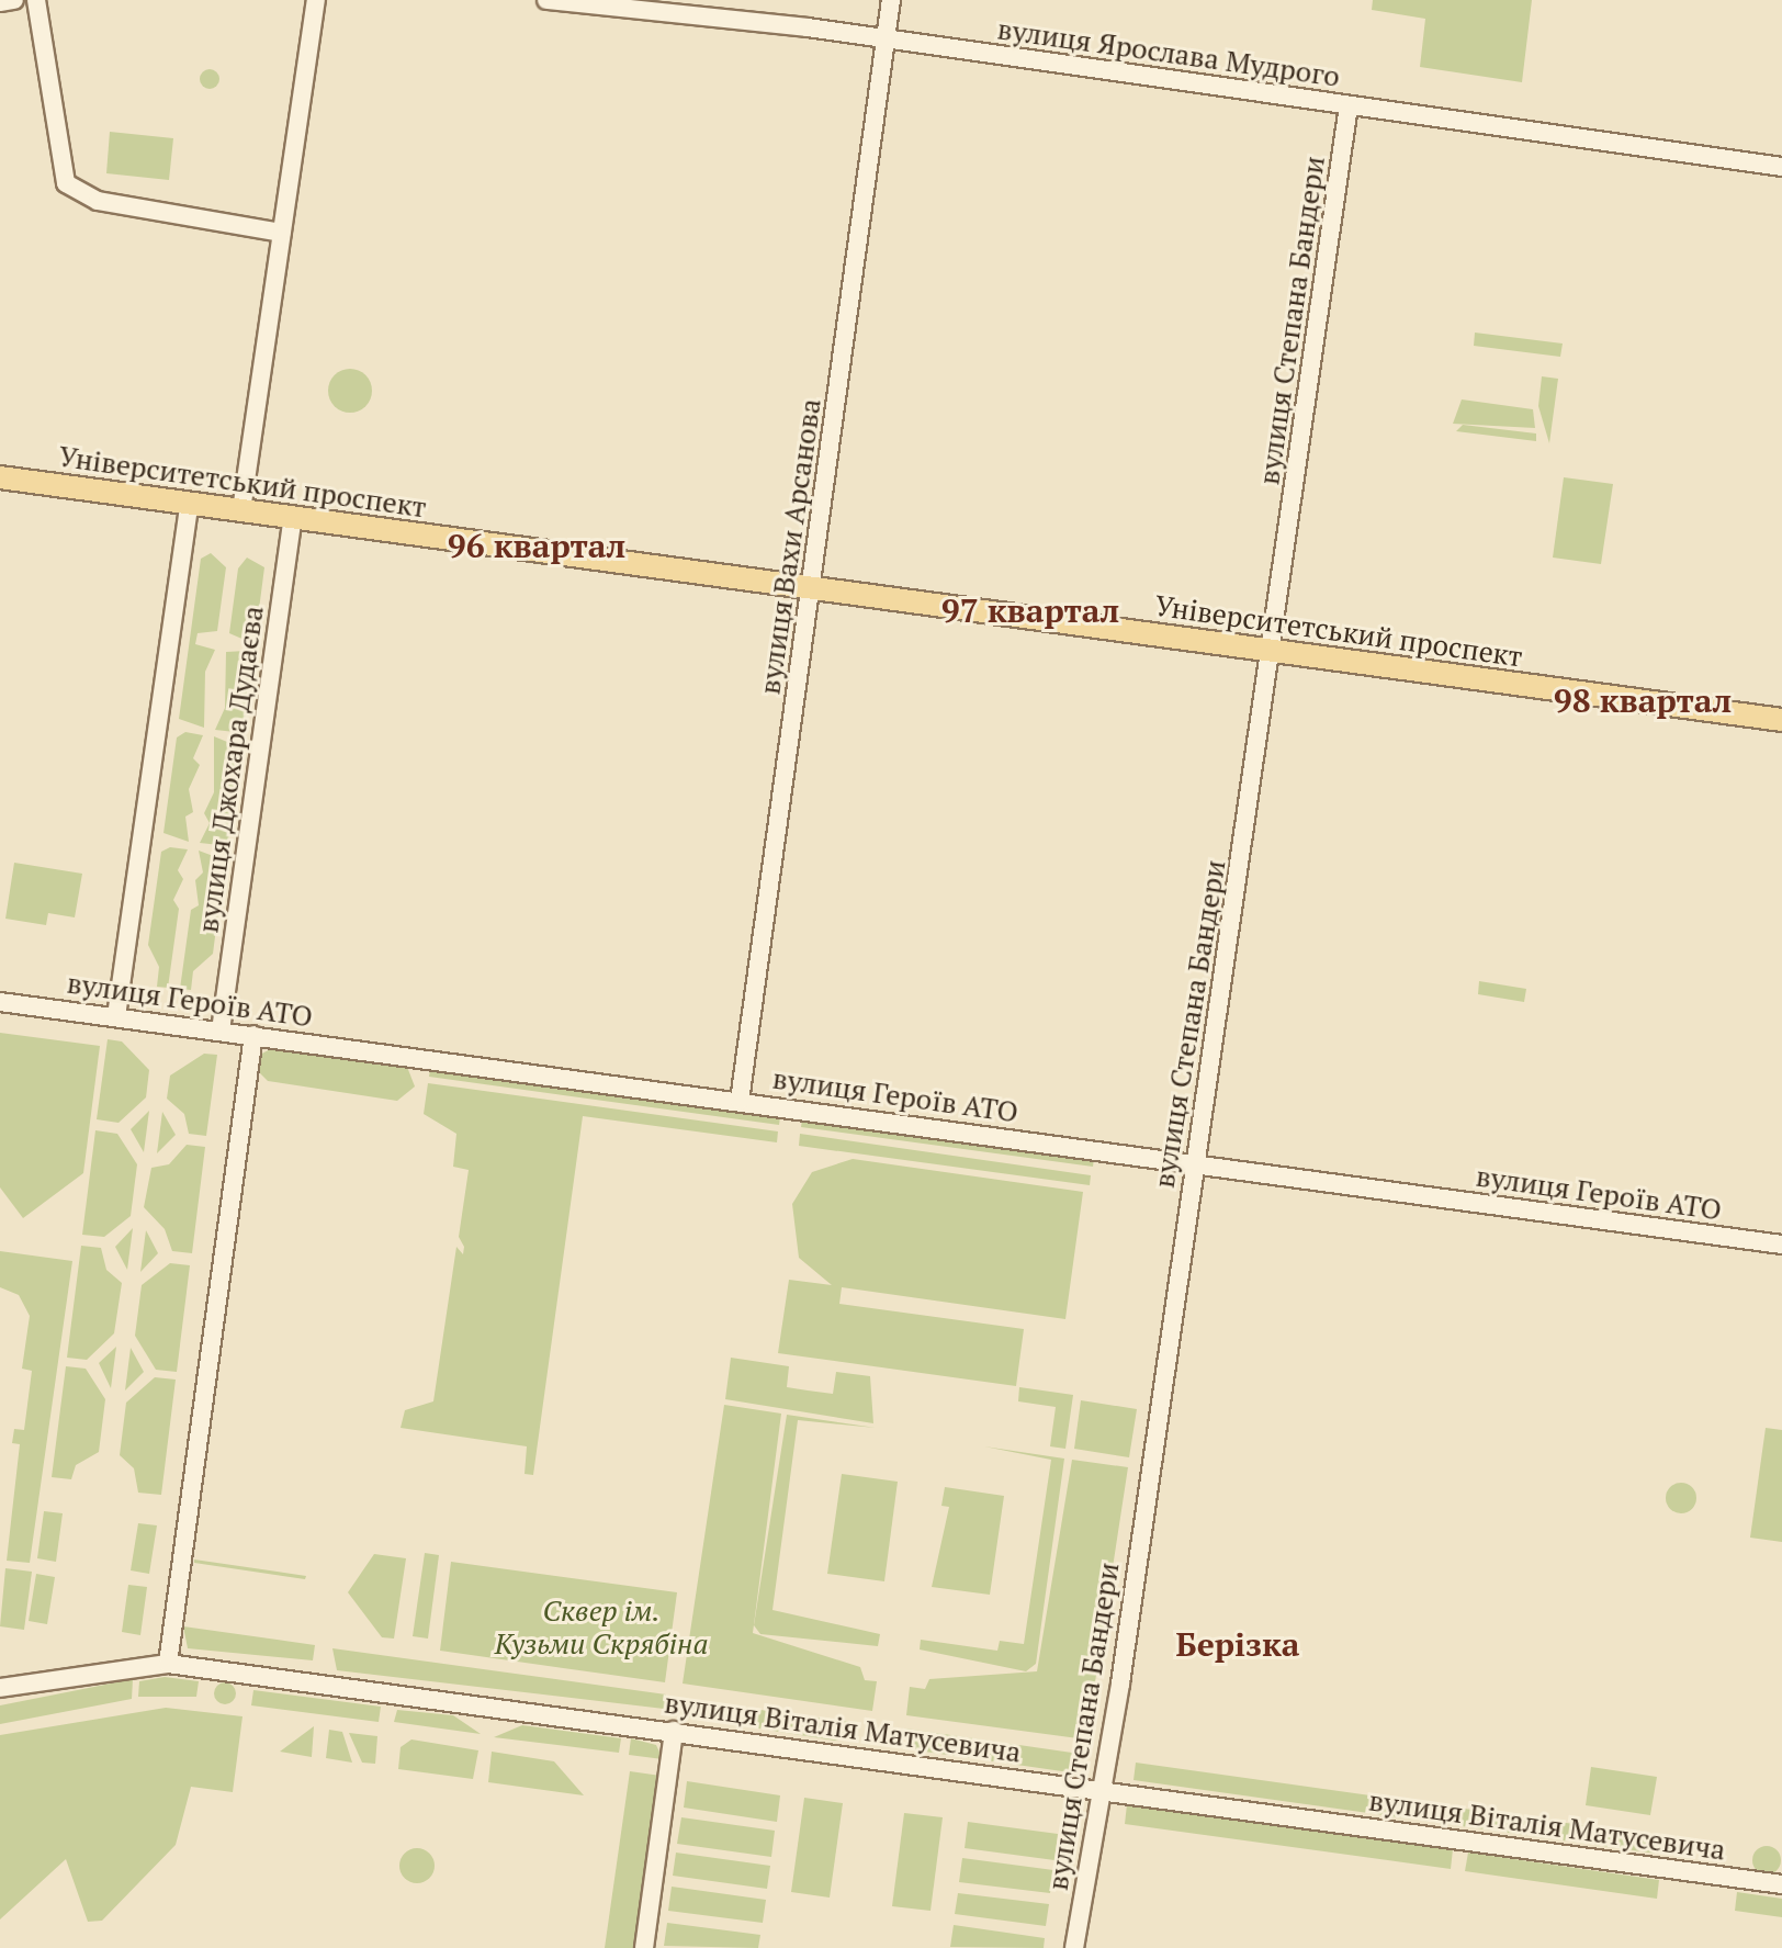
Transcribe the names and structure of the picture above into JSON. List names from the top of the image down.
{
  "streets": {
    "main road": ["Університетський проспект"],
    "street": [
      "вулиця Ярослава Мудрого",
      "вулиця Степана Бандери",
      "вулиця Вахи Арсанова",
      "вулиця Джохара Дудаєва",
      "вулиця Героїв АТО",
      "вулиця Віталія Матусевича"
    ]
  },
  "crossings": [
    ["вулиця Ярослава Мудрого", "вулиця Степана Бандери"],
    ["вулиця Ярослава Мудрого", "вулиця Вахи Арсанова"],
    ["вулиця Степана Бандери", "Університетський проспект"],
    ["вулиця Степана Бандери", "вулиця Героїв АТО"],
    ["вулиця Степана Бандери", "вулиця Віталія Матусевича"],
    ["Університетський проспект", "вулиця Вахи Арсанова"],
    ["Університетський проспект", "вулиця Джохара Дудаєва"],
    ["вулиця Вахи Арсанова", "вулиця Героїв АТО"],
    ["вулиця Джохара Дудаєва", "вулиця Героїв АТО"]
  ],
  "districts": [
    "96 квартал",
    "97 квартал",
    "98 квартал",
    "Берізка"
  ],
  "parks": ["Сквер ім. Кузьми Скрябіна"]
}
